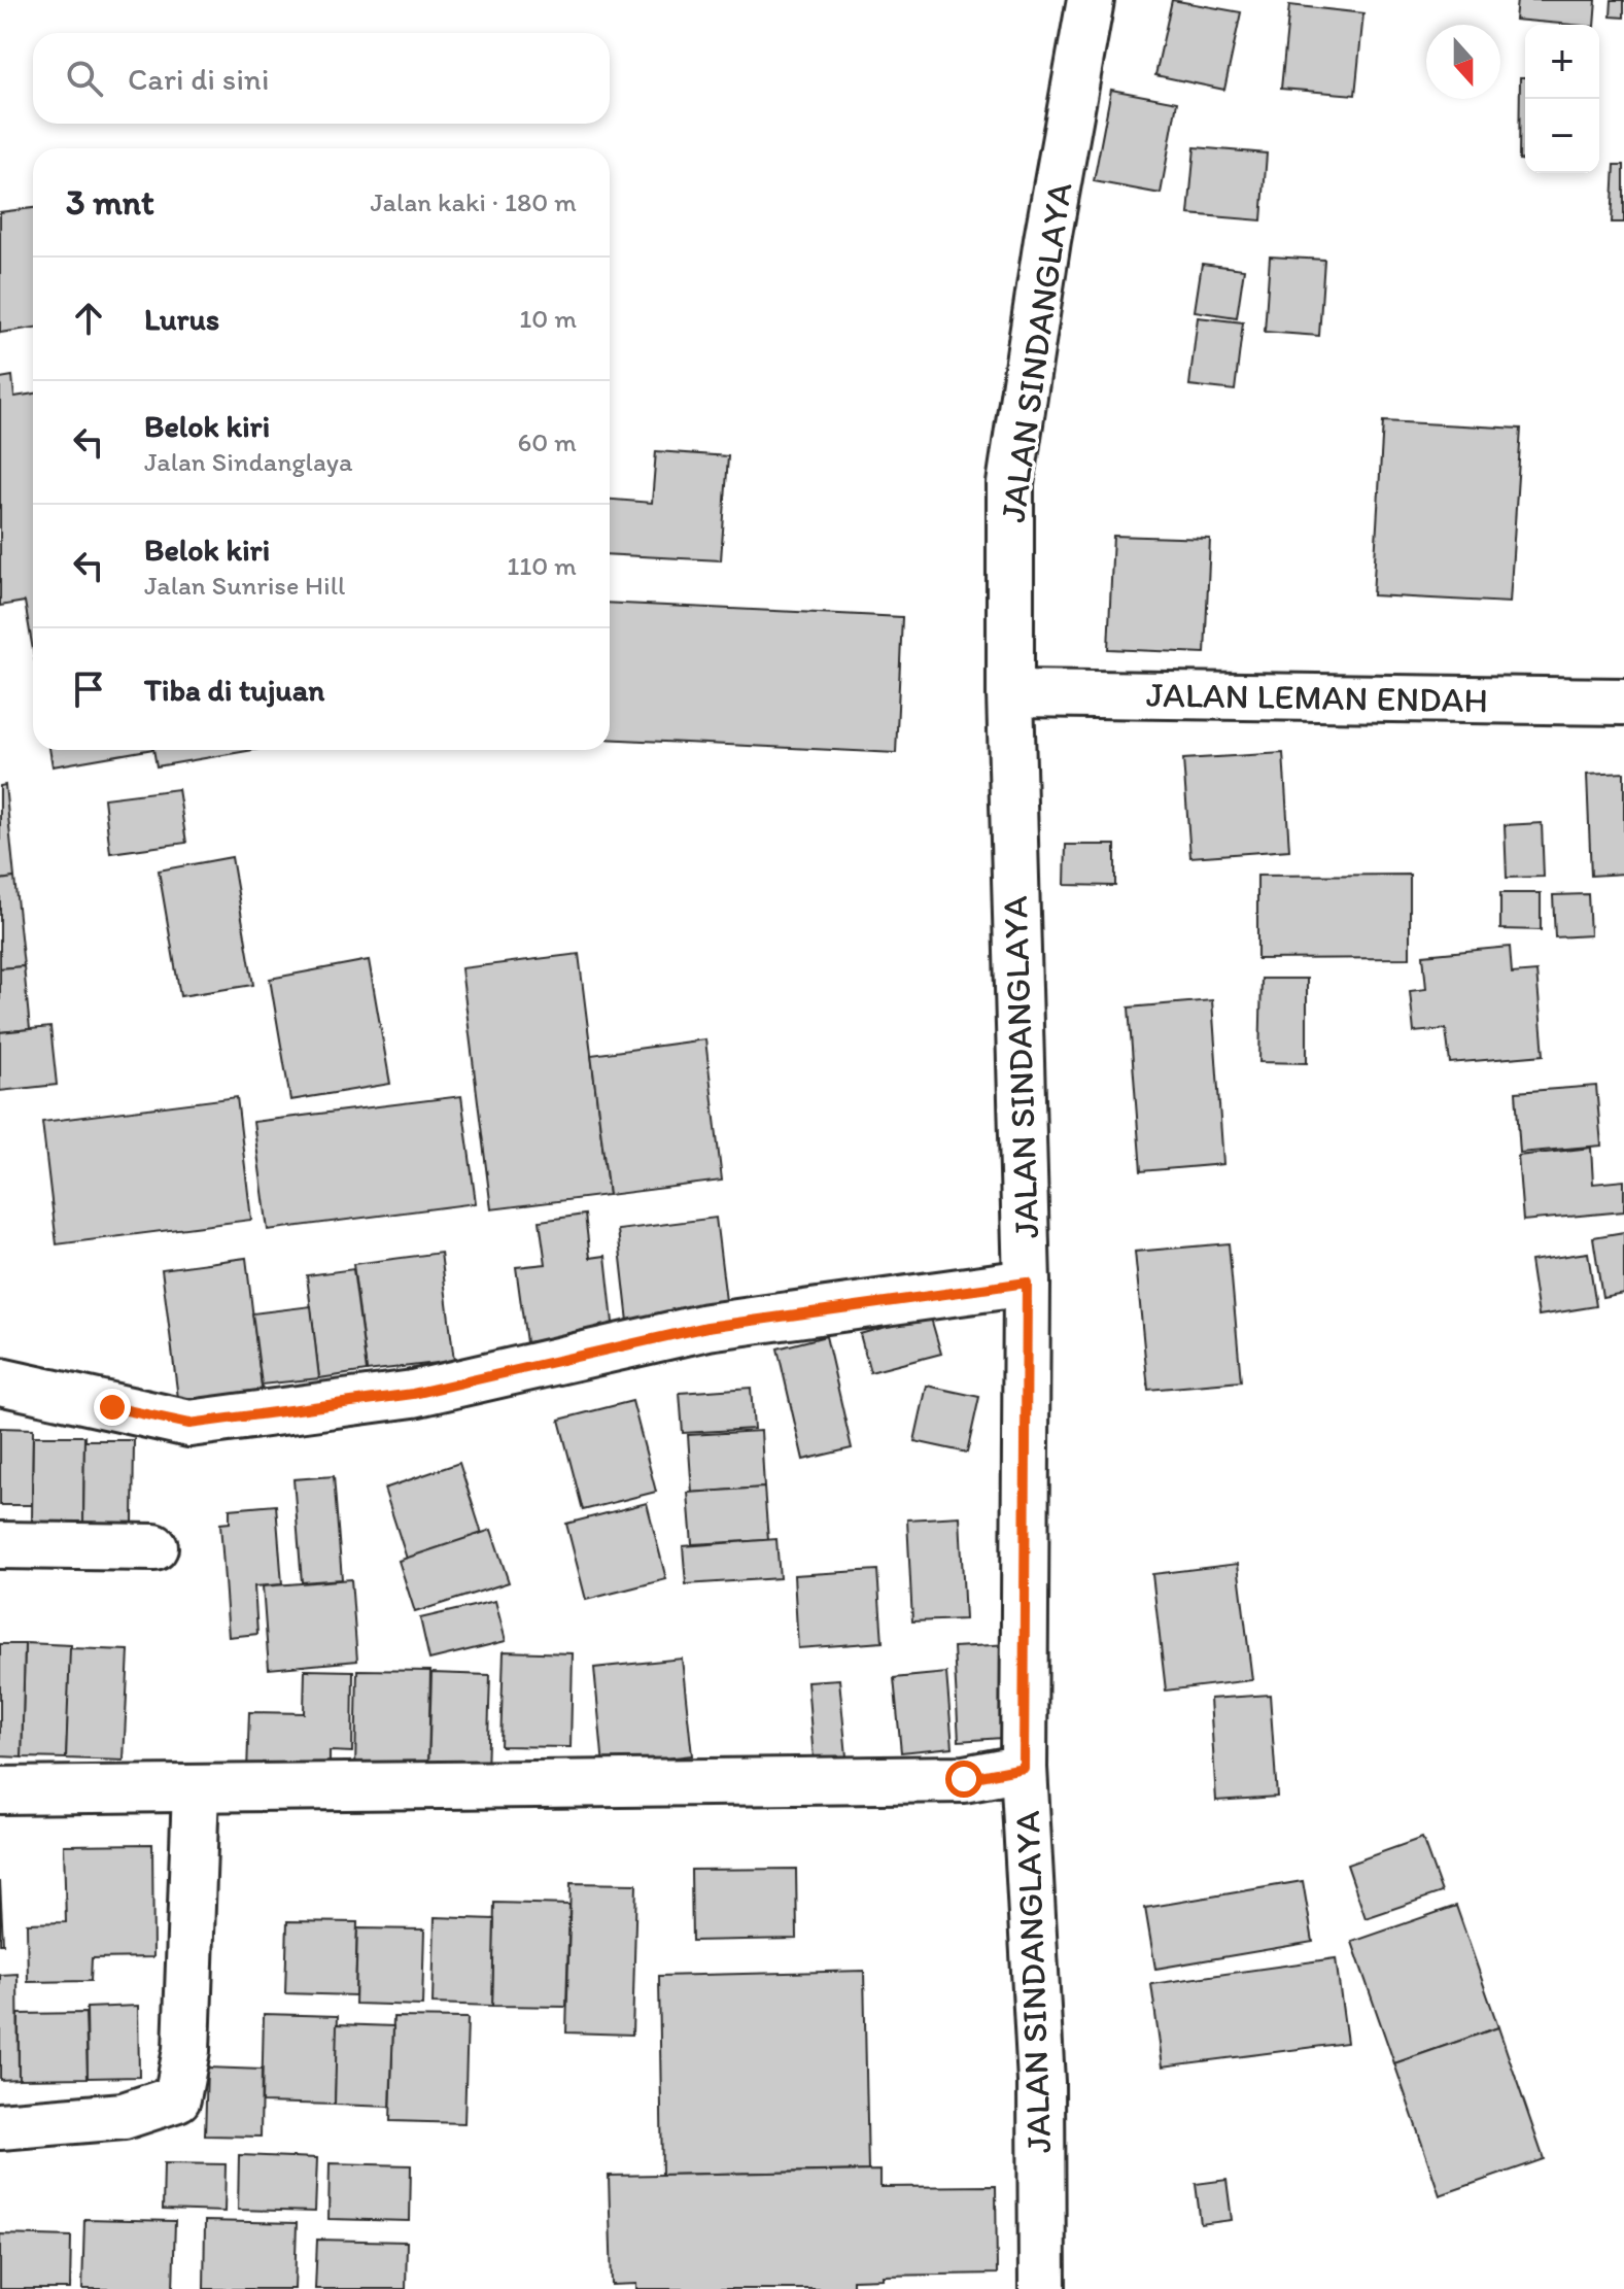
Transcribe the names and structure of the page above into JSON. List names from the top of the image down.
{
  "streets": {
    "street": ["JALAN SINDANGLAYA", "JALAN LEMAN ENDAH"]
  },
  "crossings": [
    ["JALAN SINDANGLAYA", "JALAN LEMAN ENDAH"]
  ],
  "north": "bottom",
  "page": {
    "map_buttons": ["+", "−"],
    "search": "Cari di sini",
    "heading": ["3 mnt", "Jalan kaki · 180 m"],
    "list": [
      ["Lurus", "10 m"],
      ["Belok kiri", "Jalan Sindanglaya", "60 m"],
      ["Belok kiri", "Jalan Sunrise Hill", "110 m"],
      "Tiba di tujuan"
    ]
  }
}
